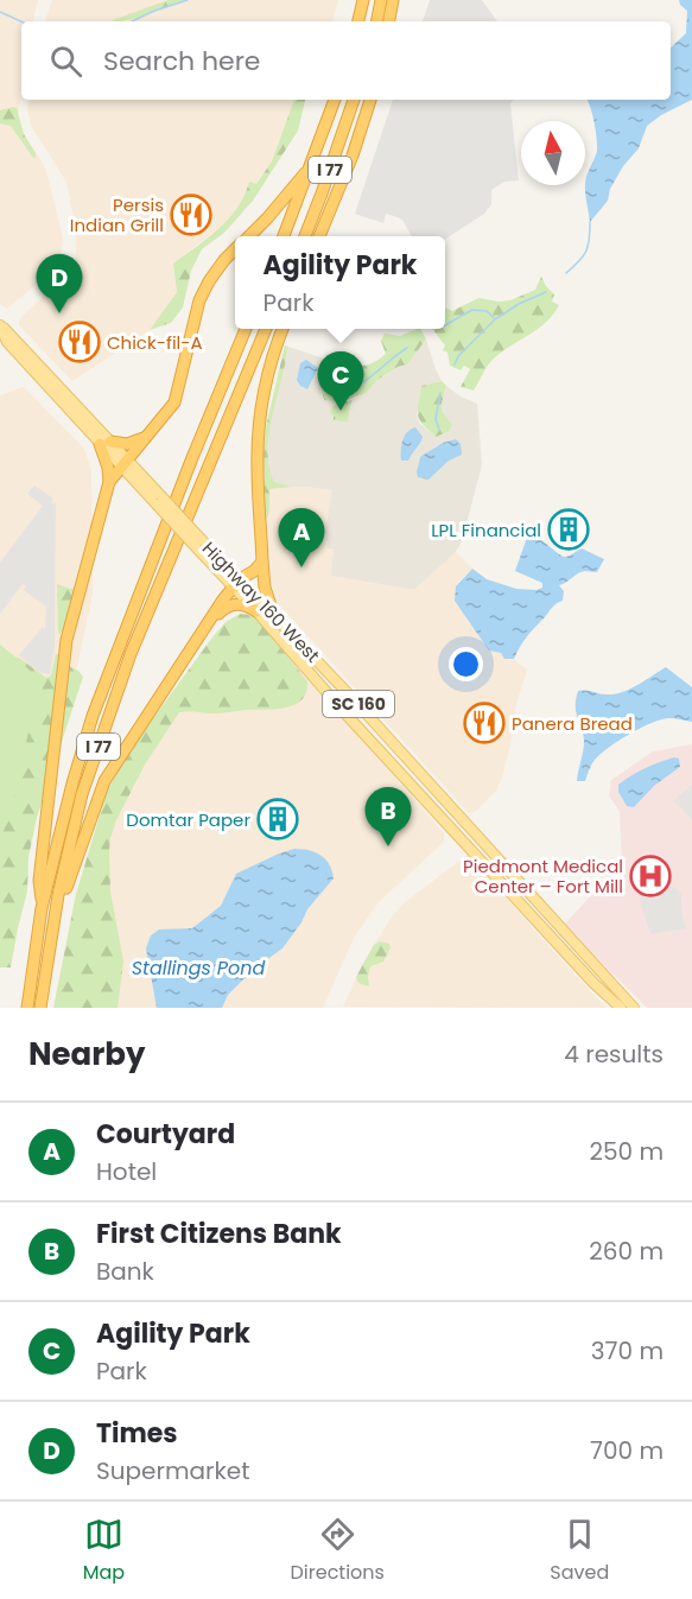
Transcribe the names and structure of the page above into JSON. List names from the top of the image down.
{
  "streets": {
    "highway": ["I 77"],
    "main road": ["Highway 160 West", "SC 160"]
  },
  "water": ["Stallings Pond"],
  "places": {
    "restaurant": ["Persis Indian Grill", "Chick-fil-A", "Panera Bread"],
    "building": ["LPL Financial", "Domtar Paper"],
    "hospital": ["Piedmont Medical Center – Fort Mill"]
  },
  "north": "top",
  "page": {
    "search": "Search here",
    "popup": ["Agility Park", "Park"],
    "pins": [
      "D",
      "C",
      "A",
      "B"
    ],
    "heading": ["Nearby", "4 results"],
    "list": [
      {
        "mark": "A",
        "name": "Courtyard",
        "note": "Hotel",
        "value": "250 m"
      },
      {
        "mark": "B",
        "name": "First Citizens Bank",
        "note": "Bank",
        "value": "260 m"
      },
      {
        "mark": "C",
        "name": "Agility Park",
        "note": "Park",
        "value": "370 m"
      },
      {
        "mark": "D",
        "name": "Times",
        "note": "Supermarket",
        "value": "700 m"
      }
    ],
    "nav": ["Map", "Directions", "Saved"]
  }
}
